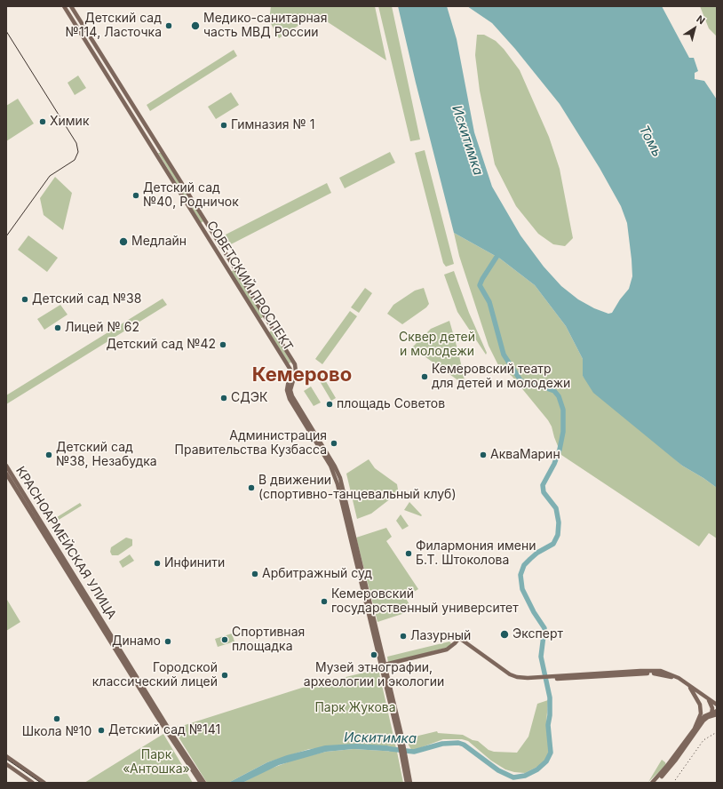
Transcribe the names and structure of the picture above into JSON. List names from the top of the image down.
{
  "streets": {
    "main road": ["СОВЕТСКИЙ ПРОСПЕКТ", "КРАСНОАРМЕЙСКАЯ УЛИЦА"]
  },
  "districts": ["Кемерово"],
  "water": ["Искитимка", "Томь"],
  "parks": ["Сквер детей и молодежи", "Парк Жукова", "Парк «Антошка»"],
  "places": [
    "Детский сад №114, Ласточка",
    "Медико-санитарная часть МВД России",
    "Химик",
    "Гимназия № 1",
    "Детский сад №40, Родничок",
    "Медлайн",
    "Детский сад №38",
    "Лицей № 62",
    "Детский сад №42",
    "Кемеровский театр для детей и молодежи",
    "СДЭК",
    "площадь Советов",
    "Администрация Правительства Кузбасса",
    "Детский сад №38, Незабудка",
    "АкваМарин",
    "В движении (спортивно-танцевальный клуб)",
    "Филармония имени Б.Т. Штоколова",
    "Инфинити",
    "Арбитражный суд",
    "Кемеровский государственный университет",
    "Эксперт",
    "Лазурный",
    "Спортивная площадка",
    "Динамо",
    "Музей этнографии, археологии и экологии",
    "Городской классический лицей",
    "Школа №10",
    "Детский сад №141"
  ],
  "north": "top right"
}
